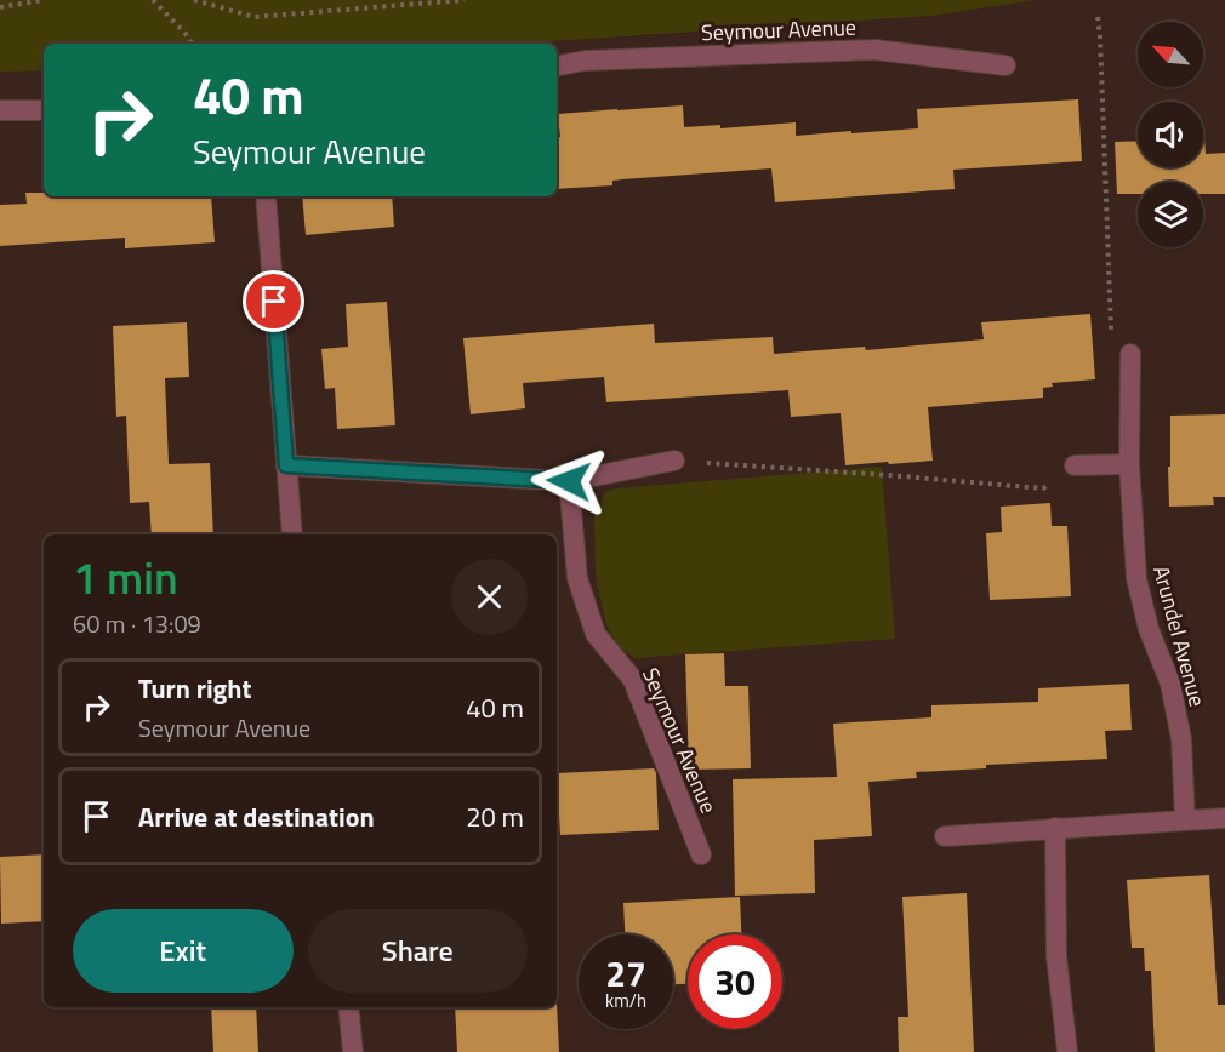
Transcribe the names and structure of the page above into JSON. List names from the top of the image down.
{
  "streets": {
    "street": ["Seymour Avenue", "Arundel Avenue"]
  },
  "north": "top left",
  "page": {
    "turn": ["40 m", "Seymour Avenue"],
    "heading": ["1 min", "60 m · 13:09"],
    "list": [
      {
        "name": "Turn right",
        "note": "Seymour Avenue",
        "value": "40 m"
      },
      {
        "name": "Arrive at destination",
        "value": "20 m"
      }
    ],
    "buttons": ["Exit", "Share"],
    "speed": "27 km/h",
    "limit": "30"
  }
}
